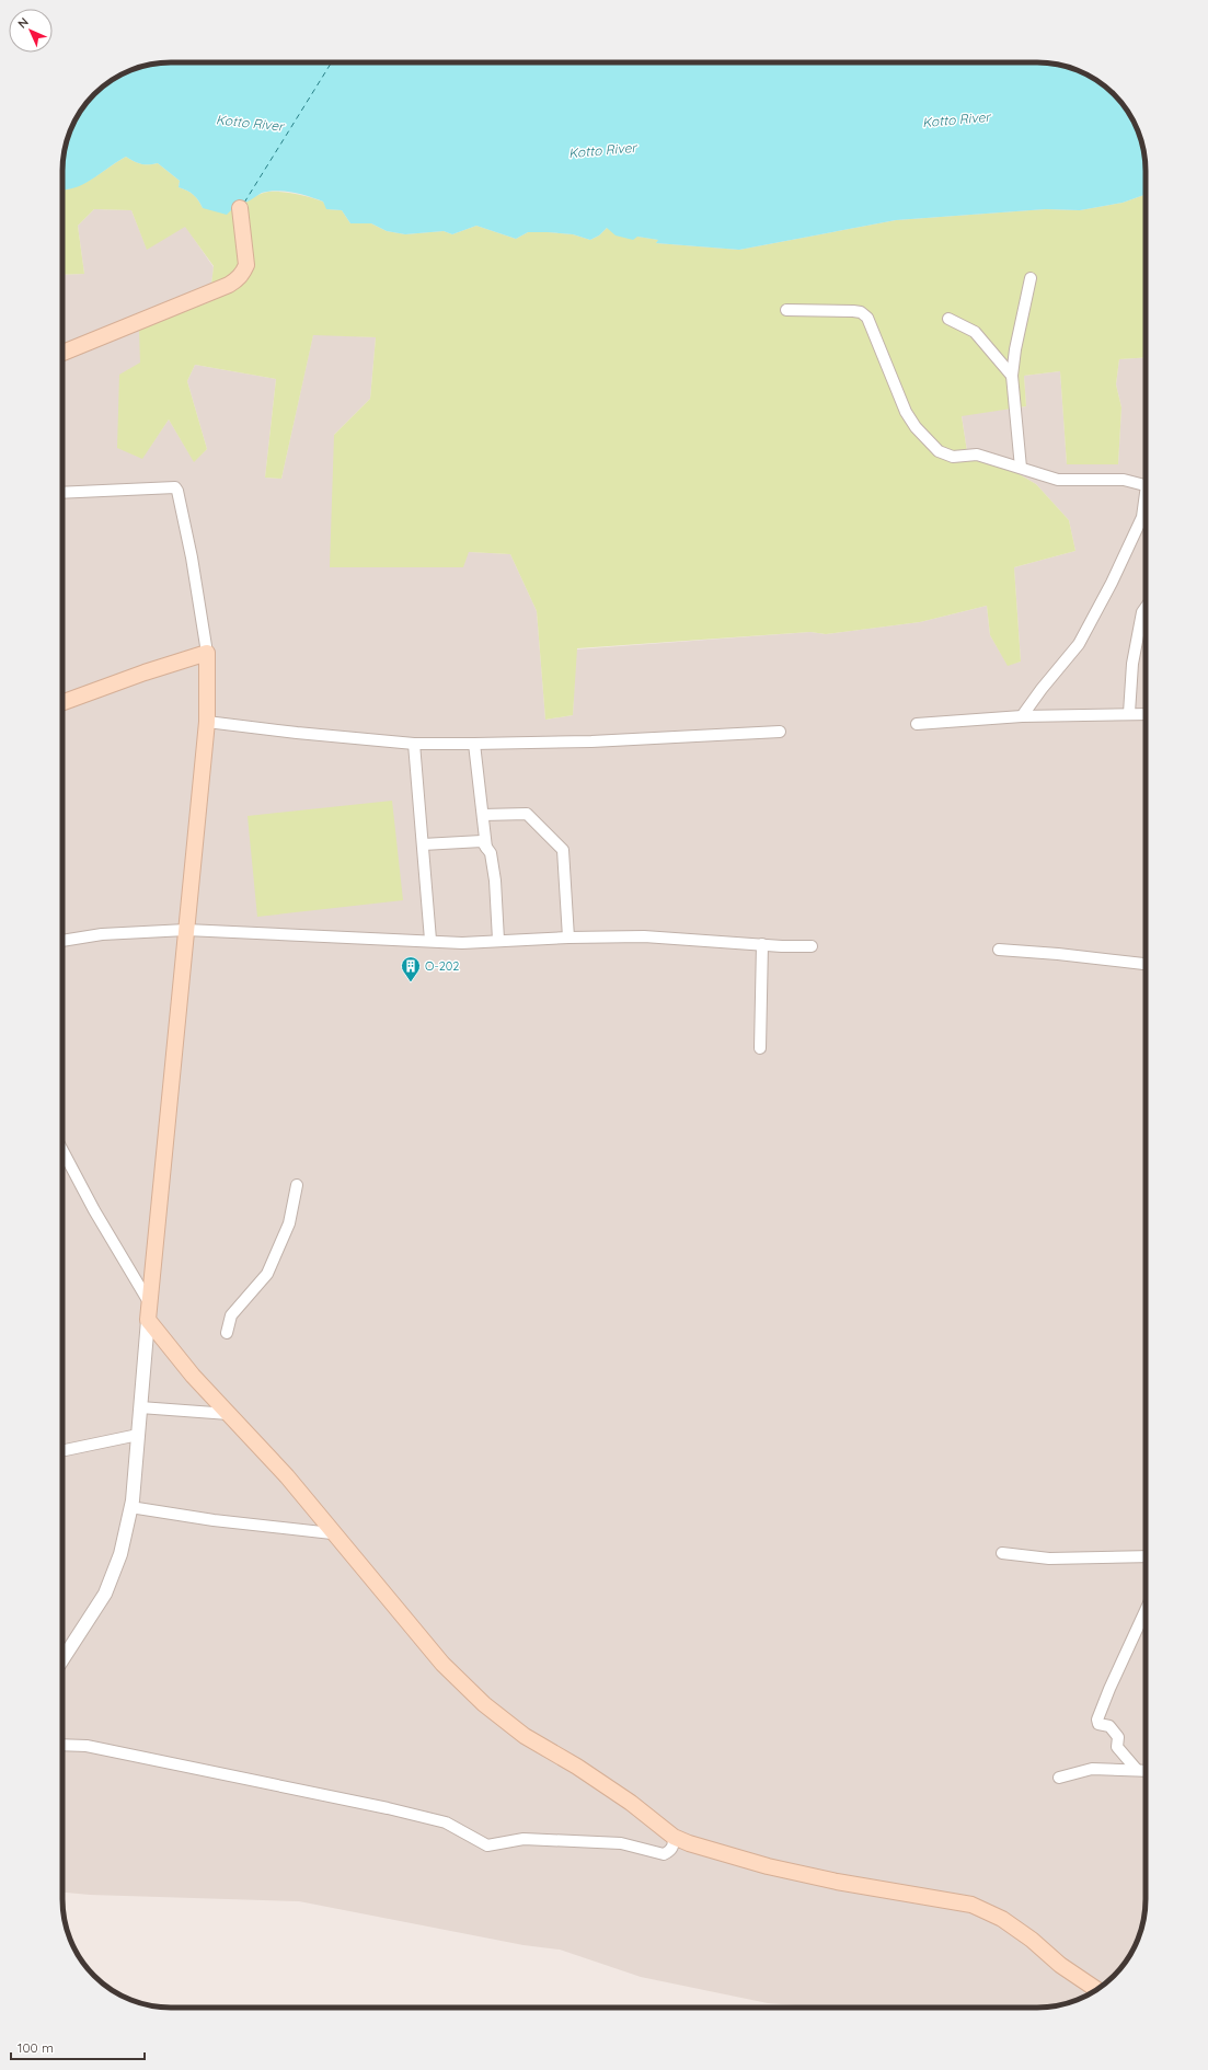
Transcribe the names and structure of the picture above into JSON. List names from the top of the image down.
{
  "water": ["Kotto River"],
  "places": {
    "building": ["O-202"]
  },
  "scale_bar": "100 m",
  "north": "top left"
}
